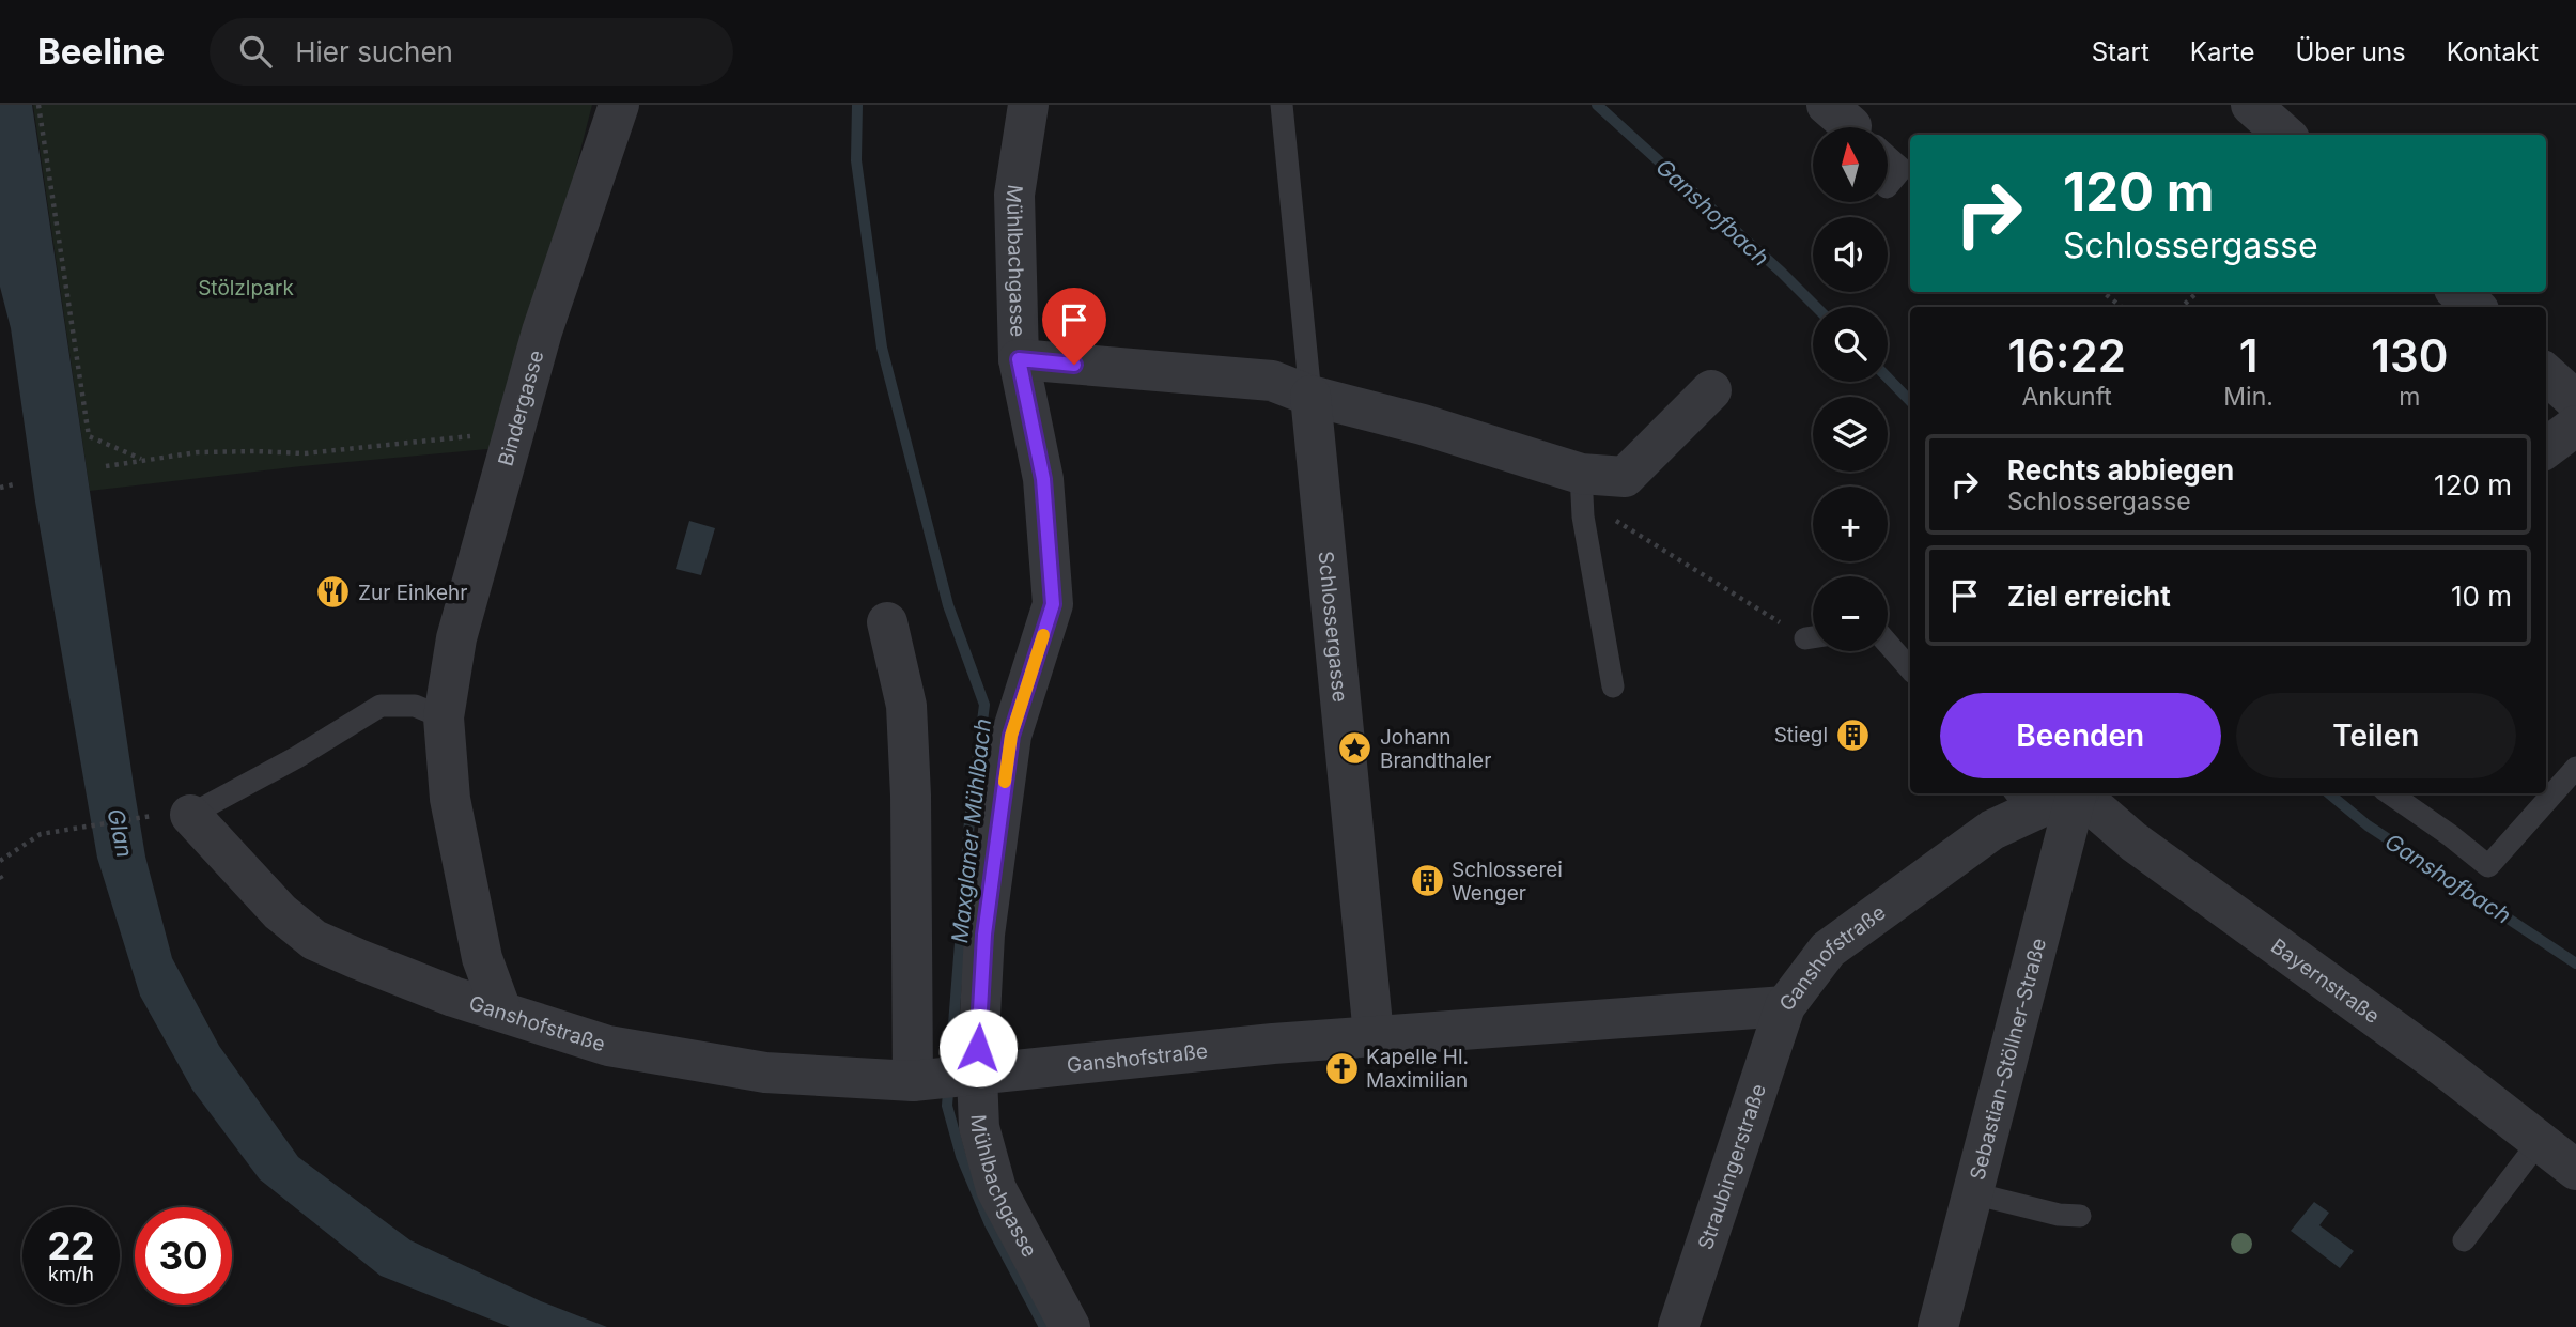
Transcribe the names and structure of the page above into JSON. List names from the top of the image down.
{
  "streets": {
    "street": [
      "Mühlbachgasse",
      "Bindergasse",
      "Schlossergasse",
      "Ganshofstraße",
      "Bayernstraße",
      "Sebastian-Stöllner-Straße",
      "Straubingerstraße"
    ]
  },
  "crossings": [
    ["Mühlbachgasse", "Ganshofstraße"],
    ["Bindergasse", "Ganshofstraße"],
    ["Schlossergasse", "Ganshofstraße"],
    ["Ganshofstraße", "Straubingerstraße"]
  ],
  "water": ["Ganshofbach", "Maxglaner Mühlbach", "Glan"],
  "parks": ["Stölzlpark"],
  "places": {
    "restaurant": ["Zur Einkehr"],
    "building": ["Stiegl", "Schlosserei Wenger"],
    "place": ["Johann Brandthaler"],
    "church": ["Kapelle Hl. Maximilian"]
  },
  "north": "top",
  "page": {
    "header": "Beeline",
    "search": "Hier suchen",
    "nav": [
      "Start",
      "Karte",
      "Über uns",
      "Kontakt"
    ],
    "map_buttons": ["+", "−"],
    "turn": ["120 m", "Schlossergasse"],
    "eta": [
      "16:22",
      "Ankunft",
      "1",
      "Min.",
      "130",
      "m"
    ],
    "list": [
      {
        "name": "Rechts abbiegen",
        "note": "Schlossergasse",
        "value": "120 m"
      },
      {
        "name": "Ziel erreicht",
        "value": "10 m"
      }
    ],
    "buttons": ["Beenden", "Teilen"],
    "speed": "22 km/h",
    "limit": "30"
  }
}
